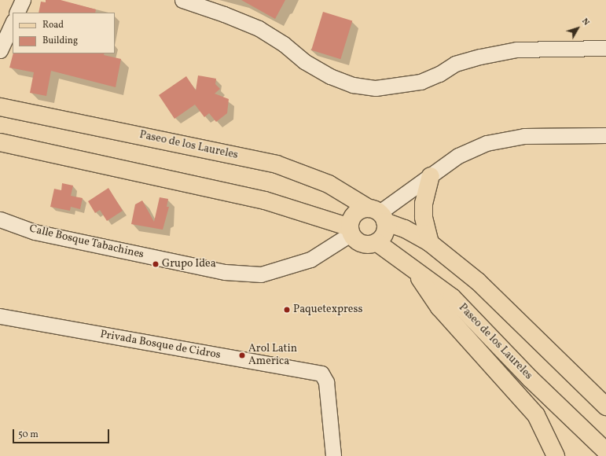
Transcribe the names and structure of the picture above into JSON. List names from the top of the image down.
{
  "streets": {
    "main road": ["Paseo de los Laureles"],
    "street": ["Calle Bosque Tabachines", "Privada Bosque de Cidros"]
  },
  "crossings": [
    ["Paseo de los Laureles", "Calle Bosque Tabachines"]
  ],
  "places": ["Grupo Idea", "Paquetexpress", "Arol Latin America"],
  "legend": ["Road", "Building"],
  "scale_bar": "50 m",
  "north": "top right"
}
